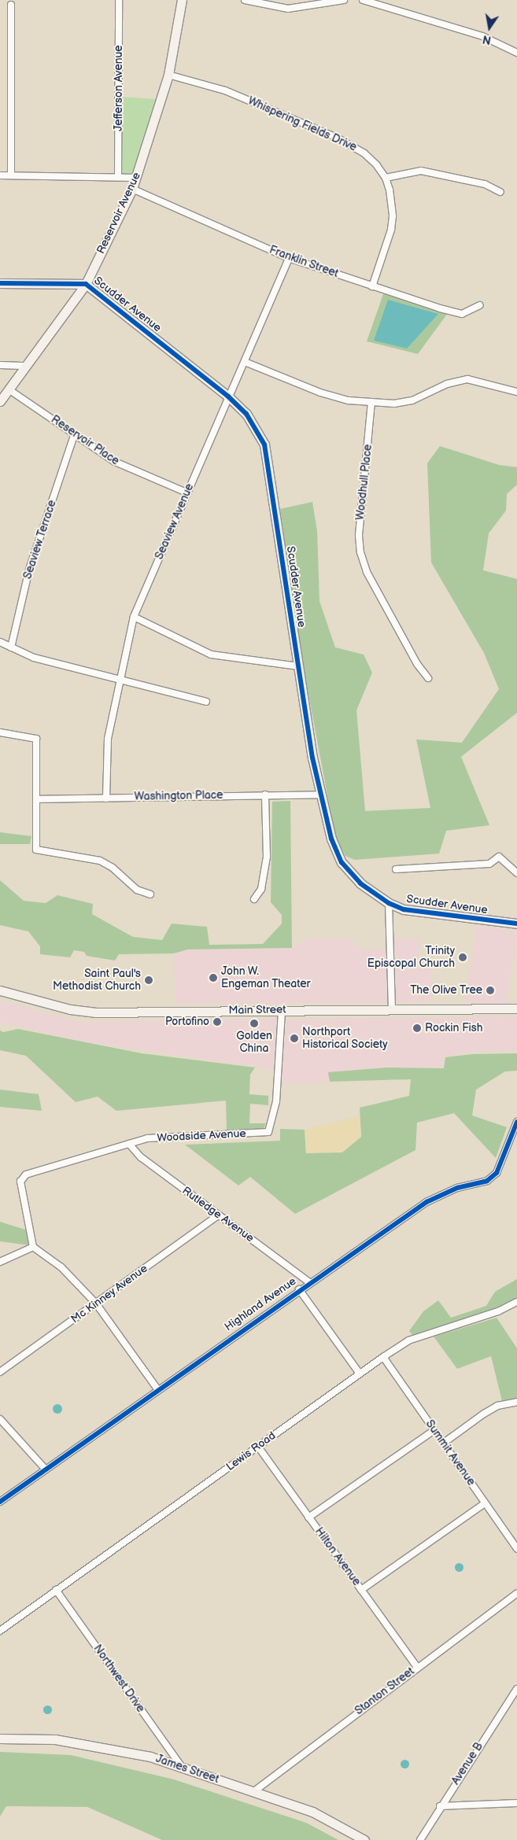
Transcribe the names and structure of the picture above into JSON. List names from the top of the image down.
{
  "streets": {
    "main road": [
      "Reservoir Avenue",
      "Scudder Avenue",
      "Main Street",
      "James Street"
    ],
    "street": [
      "Jefferson Avenue",
      "Whispering Fields Drive",
      "Franklin Street",
      "Reservoir Place",
      "Woodhull Place",
      "Seaview Avenue",
      "Seaview Terrace",
      "Washington Place",
      "Woodside Avenue",
      "Rutledge Avenue",
      "Mc Kinney Avenue",
      "Highland Avenue",
      "Lewis Road",
      "Summit Avenue",
      "Hilton Avenue",
      "Northwest Drive",
      "Stanton Street",
      "Avenue B"
    ]
  },
  "crossings": [
    ["Whispering Fields Drive", "Reservoir Avenue"],
    ["Whispering Fields Drive", "Franklin Street"],
    ["Reservoir Avenue", "Franklin Street"],
    ["Reservoir Avenue", "Scudder Avenue"],
    ["Reservoir Avenue", "Reservoir Place"],
    ["Franklin Street", "Seaview Avenue"],
    ["Scudder Avenue", "Seaview Avenue"],
    ["Scudder Avenue", "Washington Place"],
    ["Reservoir Place", "Seaview Avenue"],
    ["Reservoir Place", "Seaview Terrace"],
    ["Seaview Avenue", "Washington Place"],
    ["Main Street", "Woodside Avenue"],
    ["Woodside Avenue", "Rutledge Avenue"],
    ["Rutledge Avenue", "Mc Kinney Avenue"],
    ["Rutledge Avenue", "Highland Avenue"],
    ["Lewis Road", "Summit Avenue"],
    ["Lewis Road", "Hilton Avenue"],
    ["Lewis Road", "Northwest Drive"],
    ["Hilton Avenue", "Stanton Street"],
    ["Northwest Drive", "James Street"],
    ["Stanton Street", "James Street"]
  ],
  "places": [
    "Trinity Episcopal Church",
    "John W. Engeman Theater",
    "Saint Paul's Methodist Church",
    "The Olive Tree",
    "Portofino",
    "Golden China",
    "Rockin Fish",
    "Northport Historical Society"
  ],
  "north": "bottom"
}
